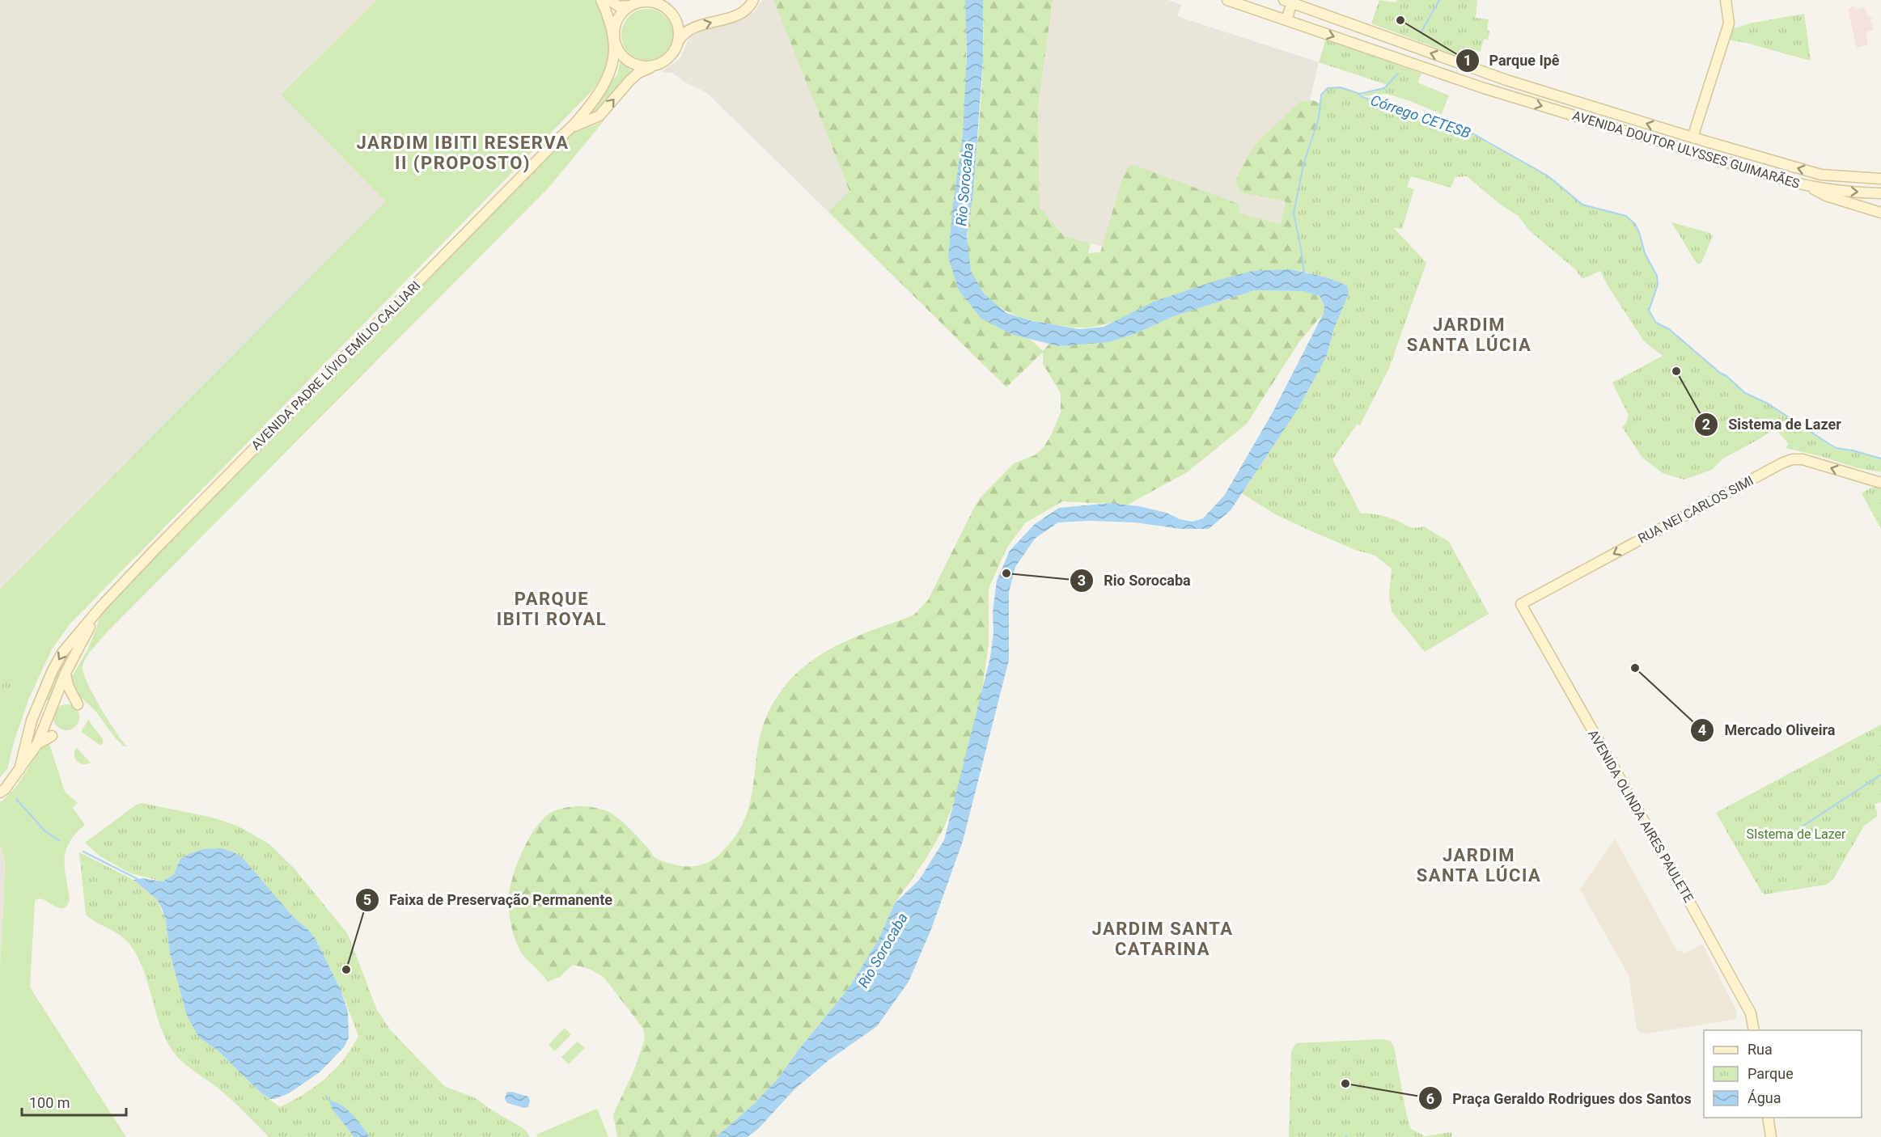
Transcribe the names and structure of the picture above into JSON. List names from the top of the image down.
{
  "streets": {
    "street": [
      "AVENIDA DOUTOR ULYSSES GUIMARÃES",
      "AVENIDA PADRE LÍVIO EMÍLIO CALLIARI",
      "RUA NEI CARLOS SIMI",
      "AVENIDA OLINDA AIRES PAULETE"
    ]
  },
  "crossings": [
    ["RUA NEI CARLOS SIMI", "AVENIDA OLINDA AIRES PAULETE"]
  ],
  "one_way": ["RUA NEI CARLOS SIMI"],
  "districts": [
    "JARDIM IBITI RESERVA II (PROPOSTO)",
    "JARDIM SANTA LÚCIA",
    "PARQUE IBITI ROYAL",
    "JARDIM SANTA LÚCIA",
    "JARDIM SANTA CATARINA"
  ],
  "water": ["Córrego CETESB", "Rio Sorocaba"],
  "parks": ["SIstema de Lazer"],
  "places": [
    "Parque Ipê",
    "Sistema de Lazer",
    "Rio Sorocaba",
    "Mercado Oliveira",
    "Faixa de Preservação Permanente",
    "Praça Geraldo Rodrigues dos Santos"
  ],
  "legend": ["Rua", "Parque", "Água"],
  "scale_bar": "100 m"
}
